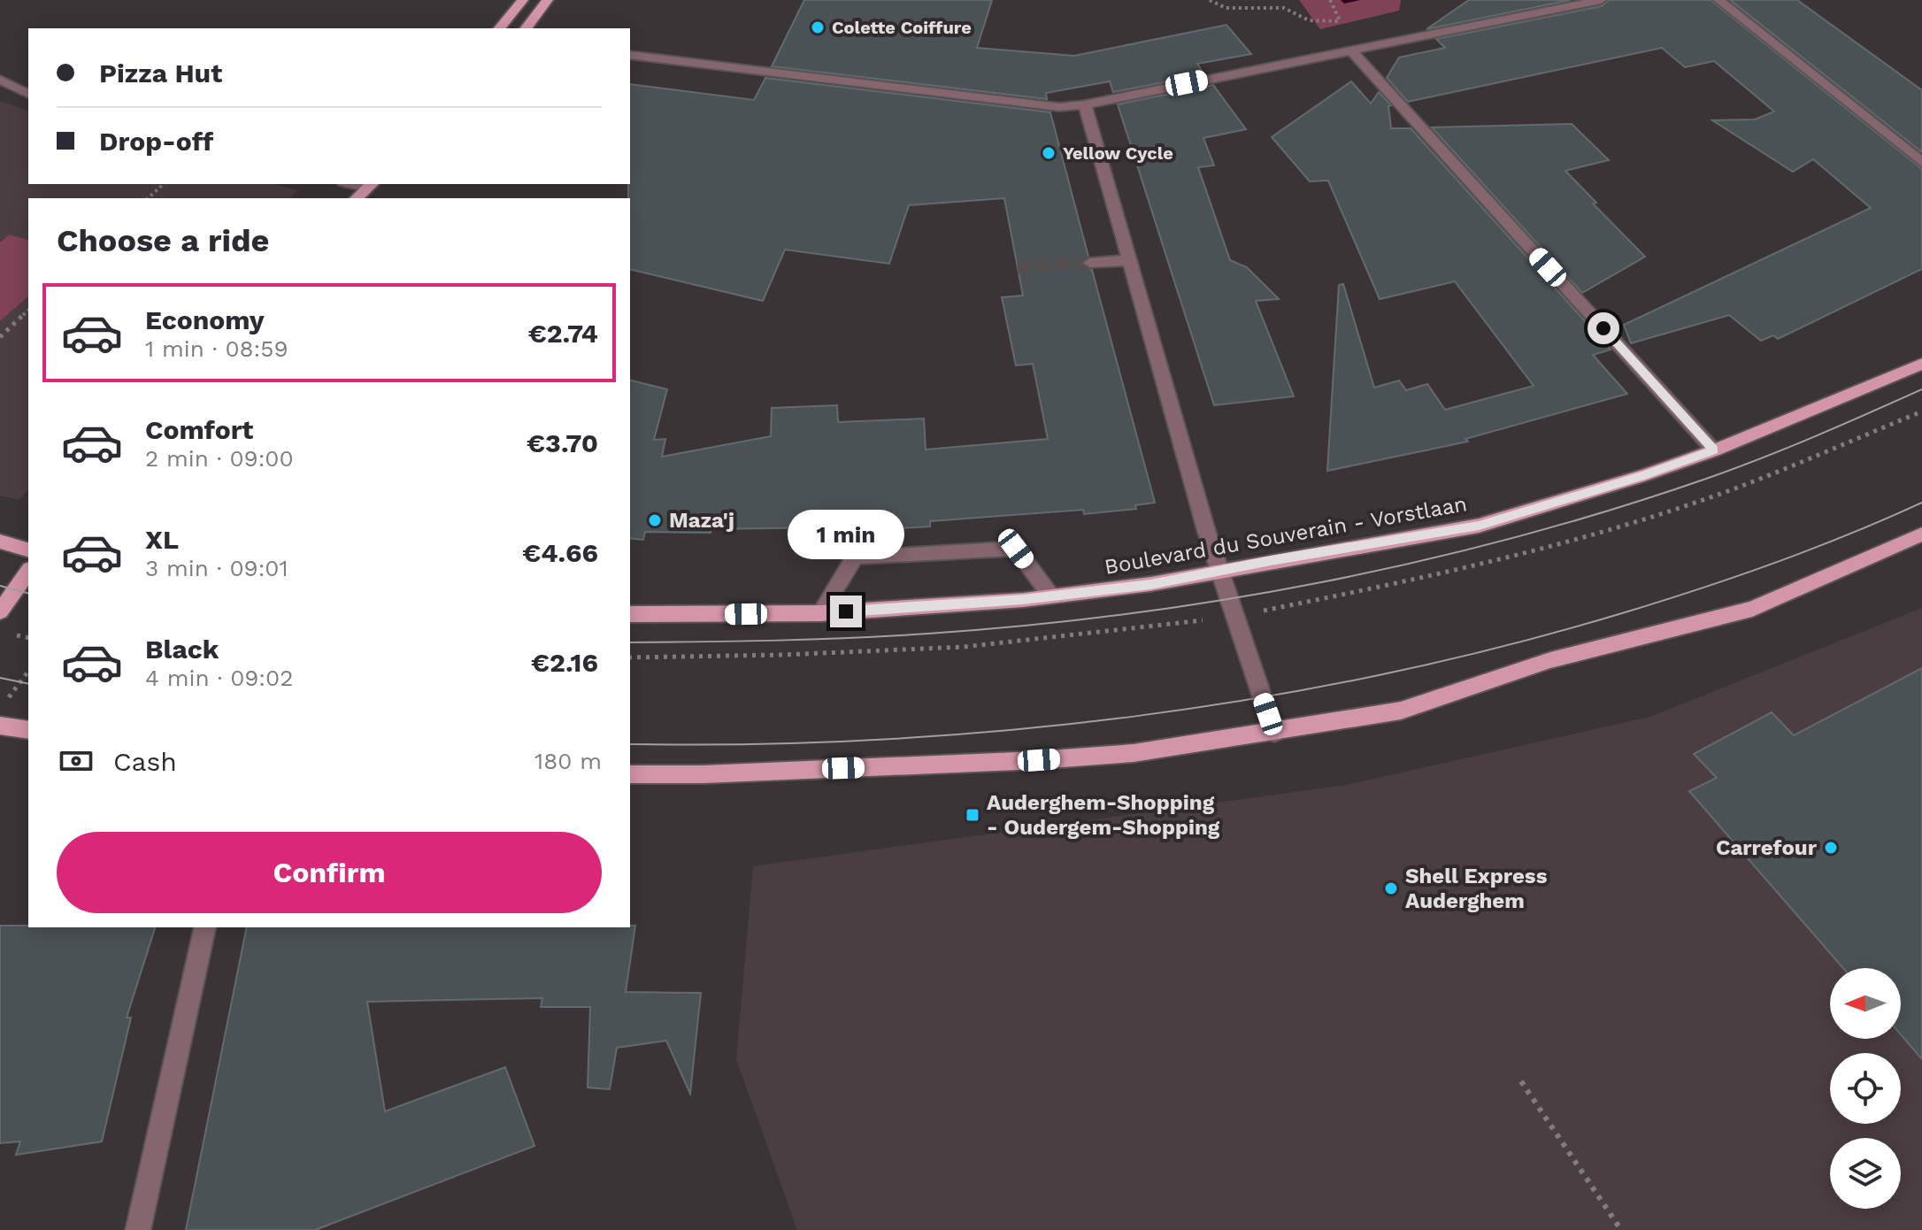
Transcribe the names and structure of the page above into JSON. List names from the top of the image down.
{
  "streets": {
    "main road": ["Boulevard du Souverain - Vorstlaan"]
  },
  "places": {
    "other": [
      "Colette Coiffure",
      "Yellow Cycle",
      "Maza'j",
      "Carrefour",
      "Shell Express Auderghem"
    ],
    "transit": ["Auderghem-Shopping - Oudergem-Shopping"]
  },
  "north": "left",
  "page": {
    "banner": ["Pizza Hut", "Drop-off"],
    "heading": "Choose a ride",
    "list": [
      {
        "name": "Economy",
        "note": "1 min · 08:59",
        "value": "€2.74"
      },
      {
        "name": "Comfort",
        "note": "2 min · 09:00",
        "value": "€3.70"
      },
      {
        "name": "XL",
        "note": "3 min · 09:01",
        "value": "€4.66"
      },
      {
        "name": "Black",
        "note": "4 min · 09:02",
        "value": "€2.16"
      }
    ],
    "bubble": "1 min",
    "pay": ["Cash", "180 m"],
    "buttons": "Confirm"
  }
}
